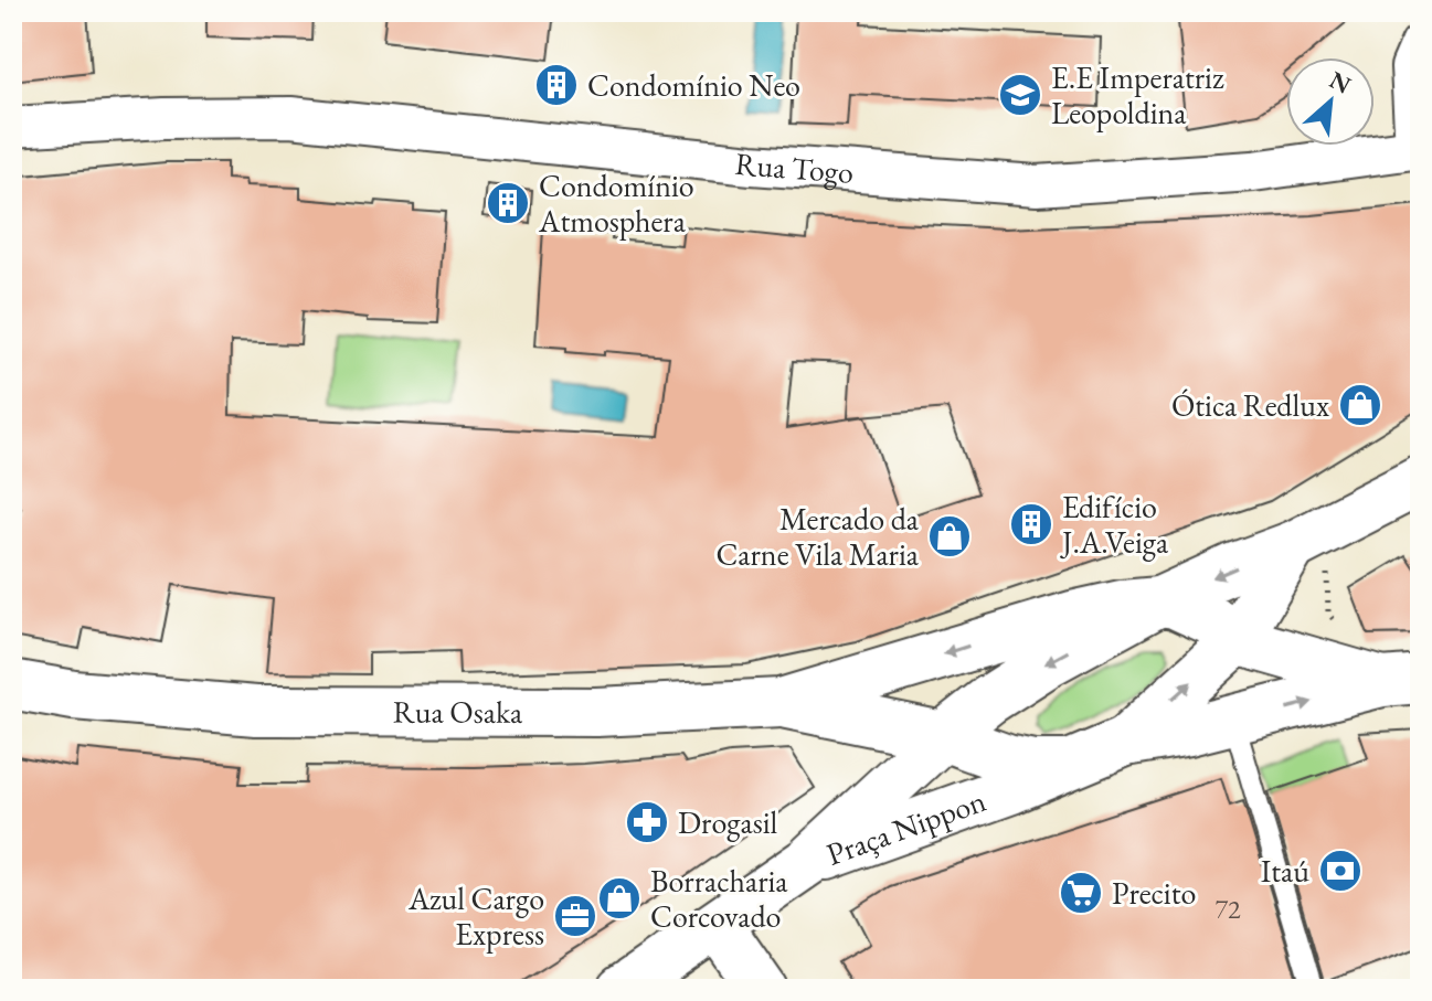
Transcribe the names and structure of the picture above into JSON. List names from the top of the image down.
{
  "streets": {
    "main road": ["Rua Osaka", "Praça Nippon"],
    "street": ["Rua Togo"]
  },
  "crossings": [
    ["Rua Osaka", "Praça Nippon"]
  ],
  "places": {
    "building": ["Condomínio Neo", "Condomínio Atmosphera", "Edifício J.A.Veiga"],
    "school or university": ["E.E Imperatriz Leopoldina"],
    "shop": ["Ótica Redlux", "Mercado da Carne Vila Maria", "Borracharia Corcovado"],
    "pharmacy": ["Drogasil"],
    "bank": ["Itaú"],
    "supermarket": ["Precito"],
    "office": ["Azul Cargo Express"]
  },
  "house_numbers": ["72"],
  "north": "top right"
}
